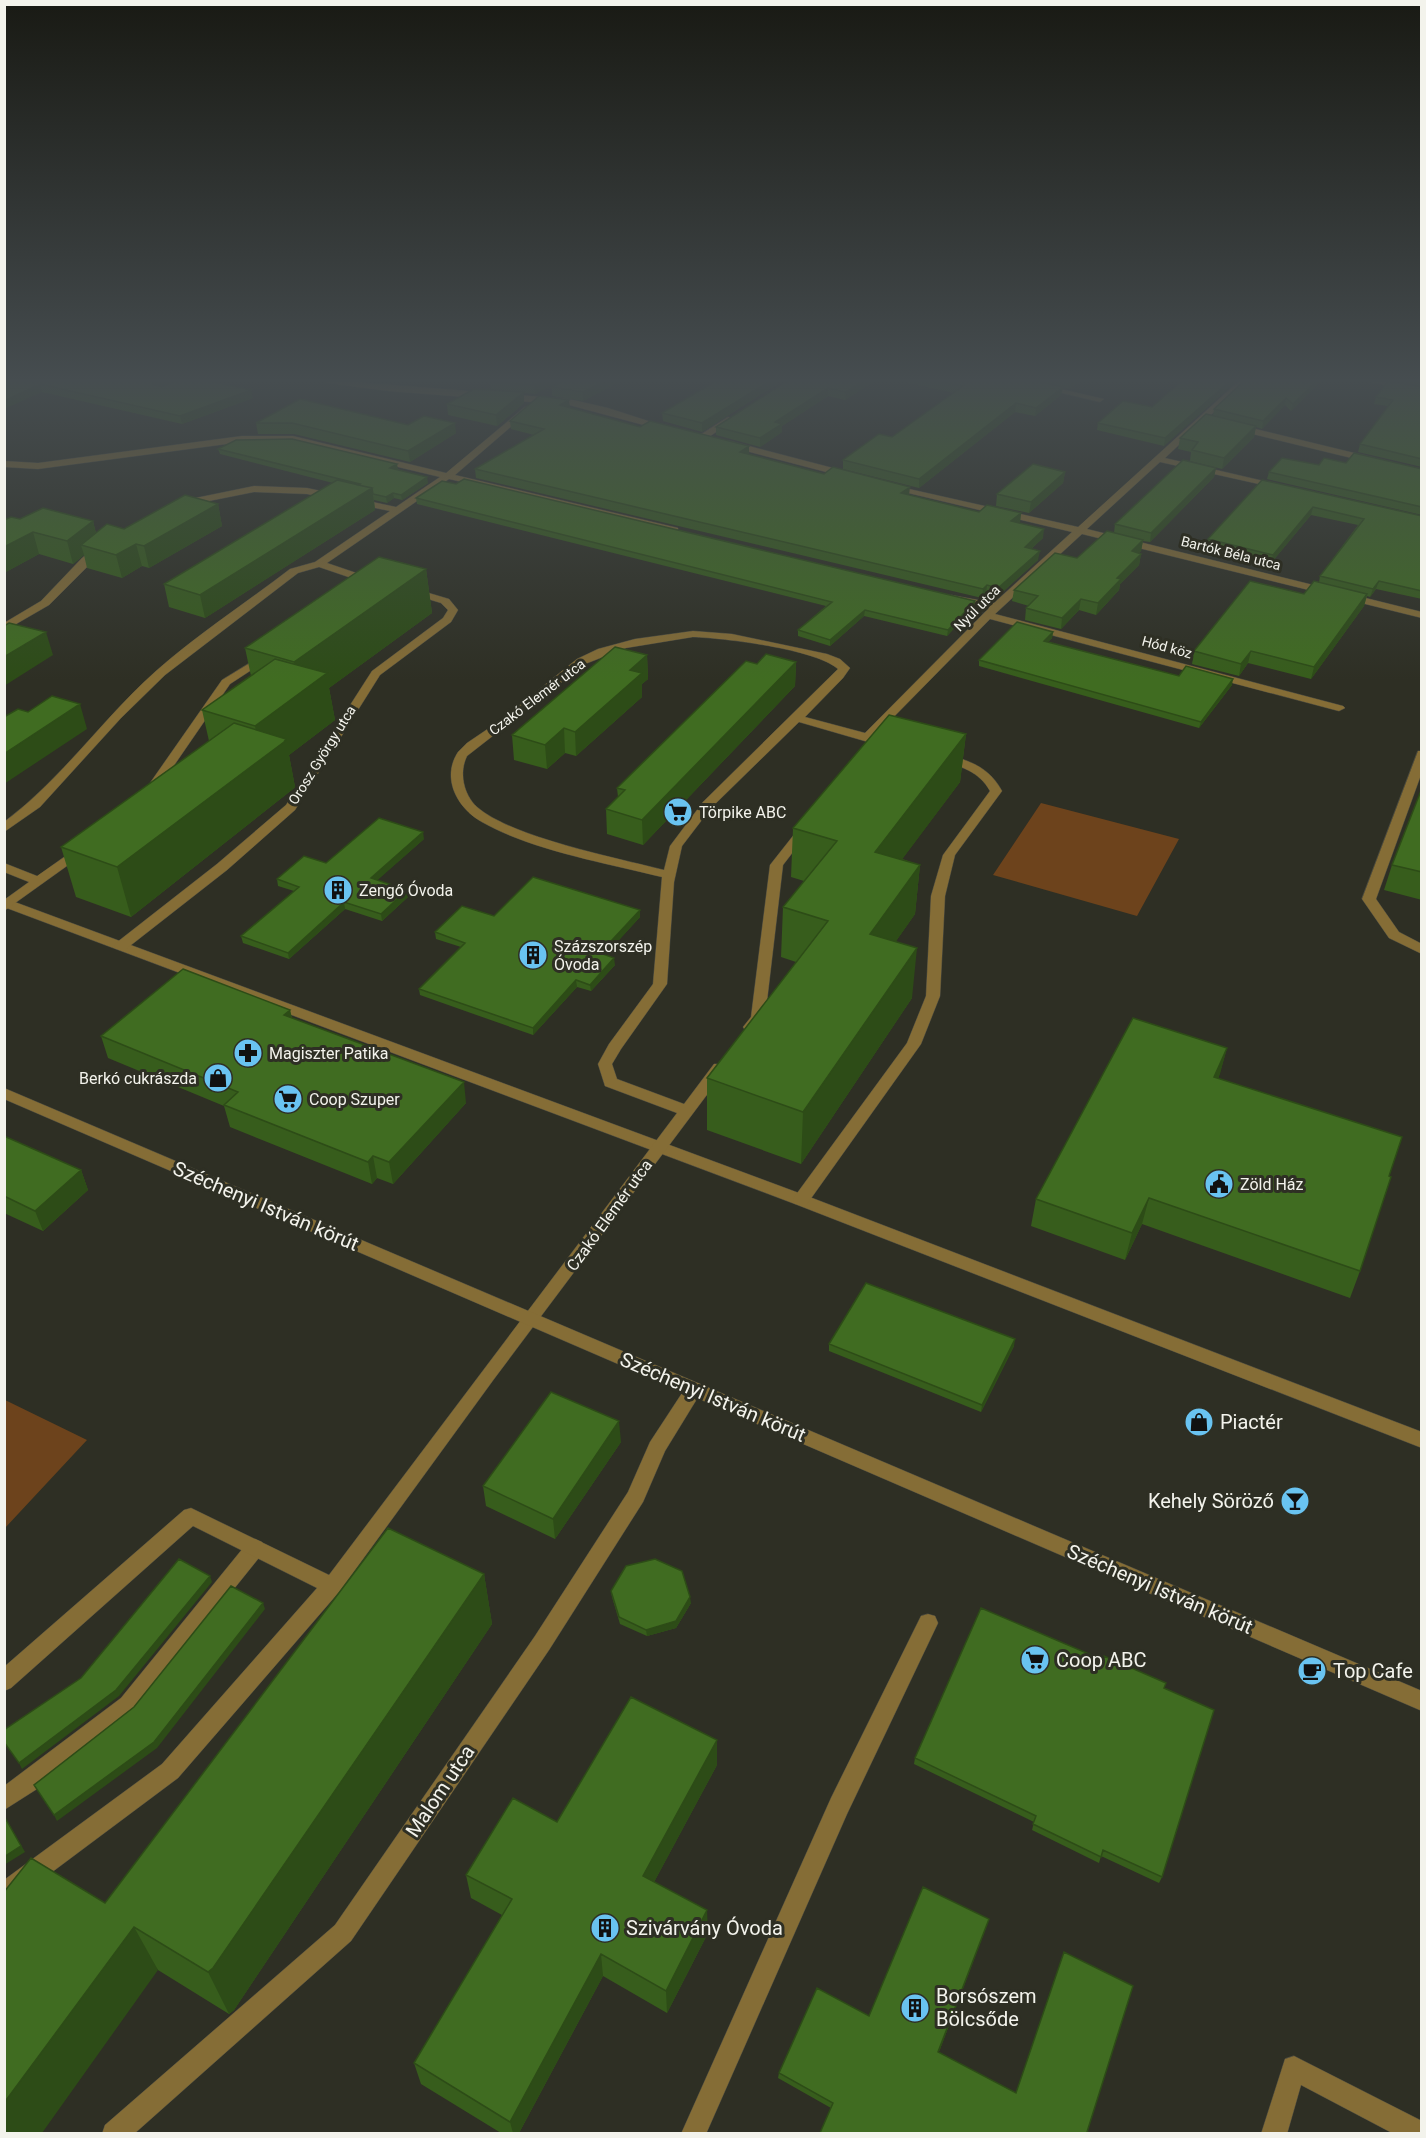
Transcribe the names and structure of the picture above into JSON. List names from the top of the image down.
{
  "streets": {
    "street": [
      "Bartók Béla utca",
      "Nyúl utca",
      "Hód köz",
      "Czakó Elemér utca",
      "Orosz György utca",
      "Széchenyi István körút",
      "Malom utca"
    ]
  },
  "crossings": [
    ["Bartók Béla utca", "Nyúl utca"],
    ["Nyúl utca", "Hód köz"],
    ["Czakó Elemér utca", "Széchenyi István körút"],
    ["Széchenyi István körút", "Malom utca"]
  ],
  "places": {
    "supermarket": ["Törpike ABC", "Coop Szuper", "Coop ABC"],
    "building": [
      "Zengő Óvoda",
      "Százszorszép Óvoda",
      "Szivárvány Óvoda",
      "Borsószem Bölcsőde"
    ],
    "pharmacy": ["Magiszter Patika"],
    "shop": ["Berkó cukrászda", "Piactér"],
    "public building": ["Zöld Ház"],
    "bar": ["Kehely Söröző"],
    "cafe": ["Top Cafe"]
  }
}
